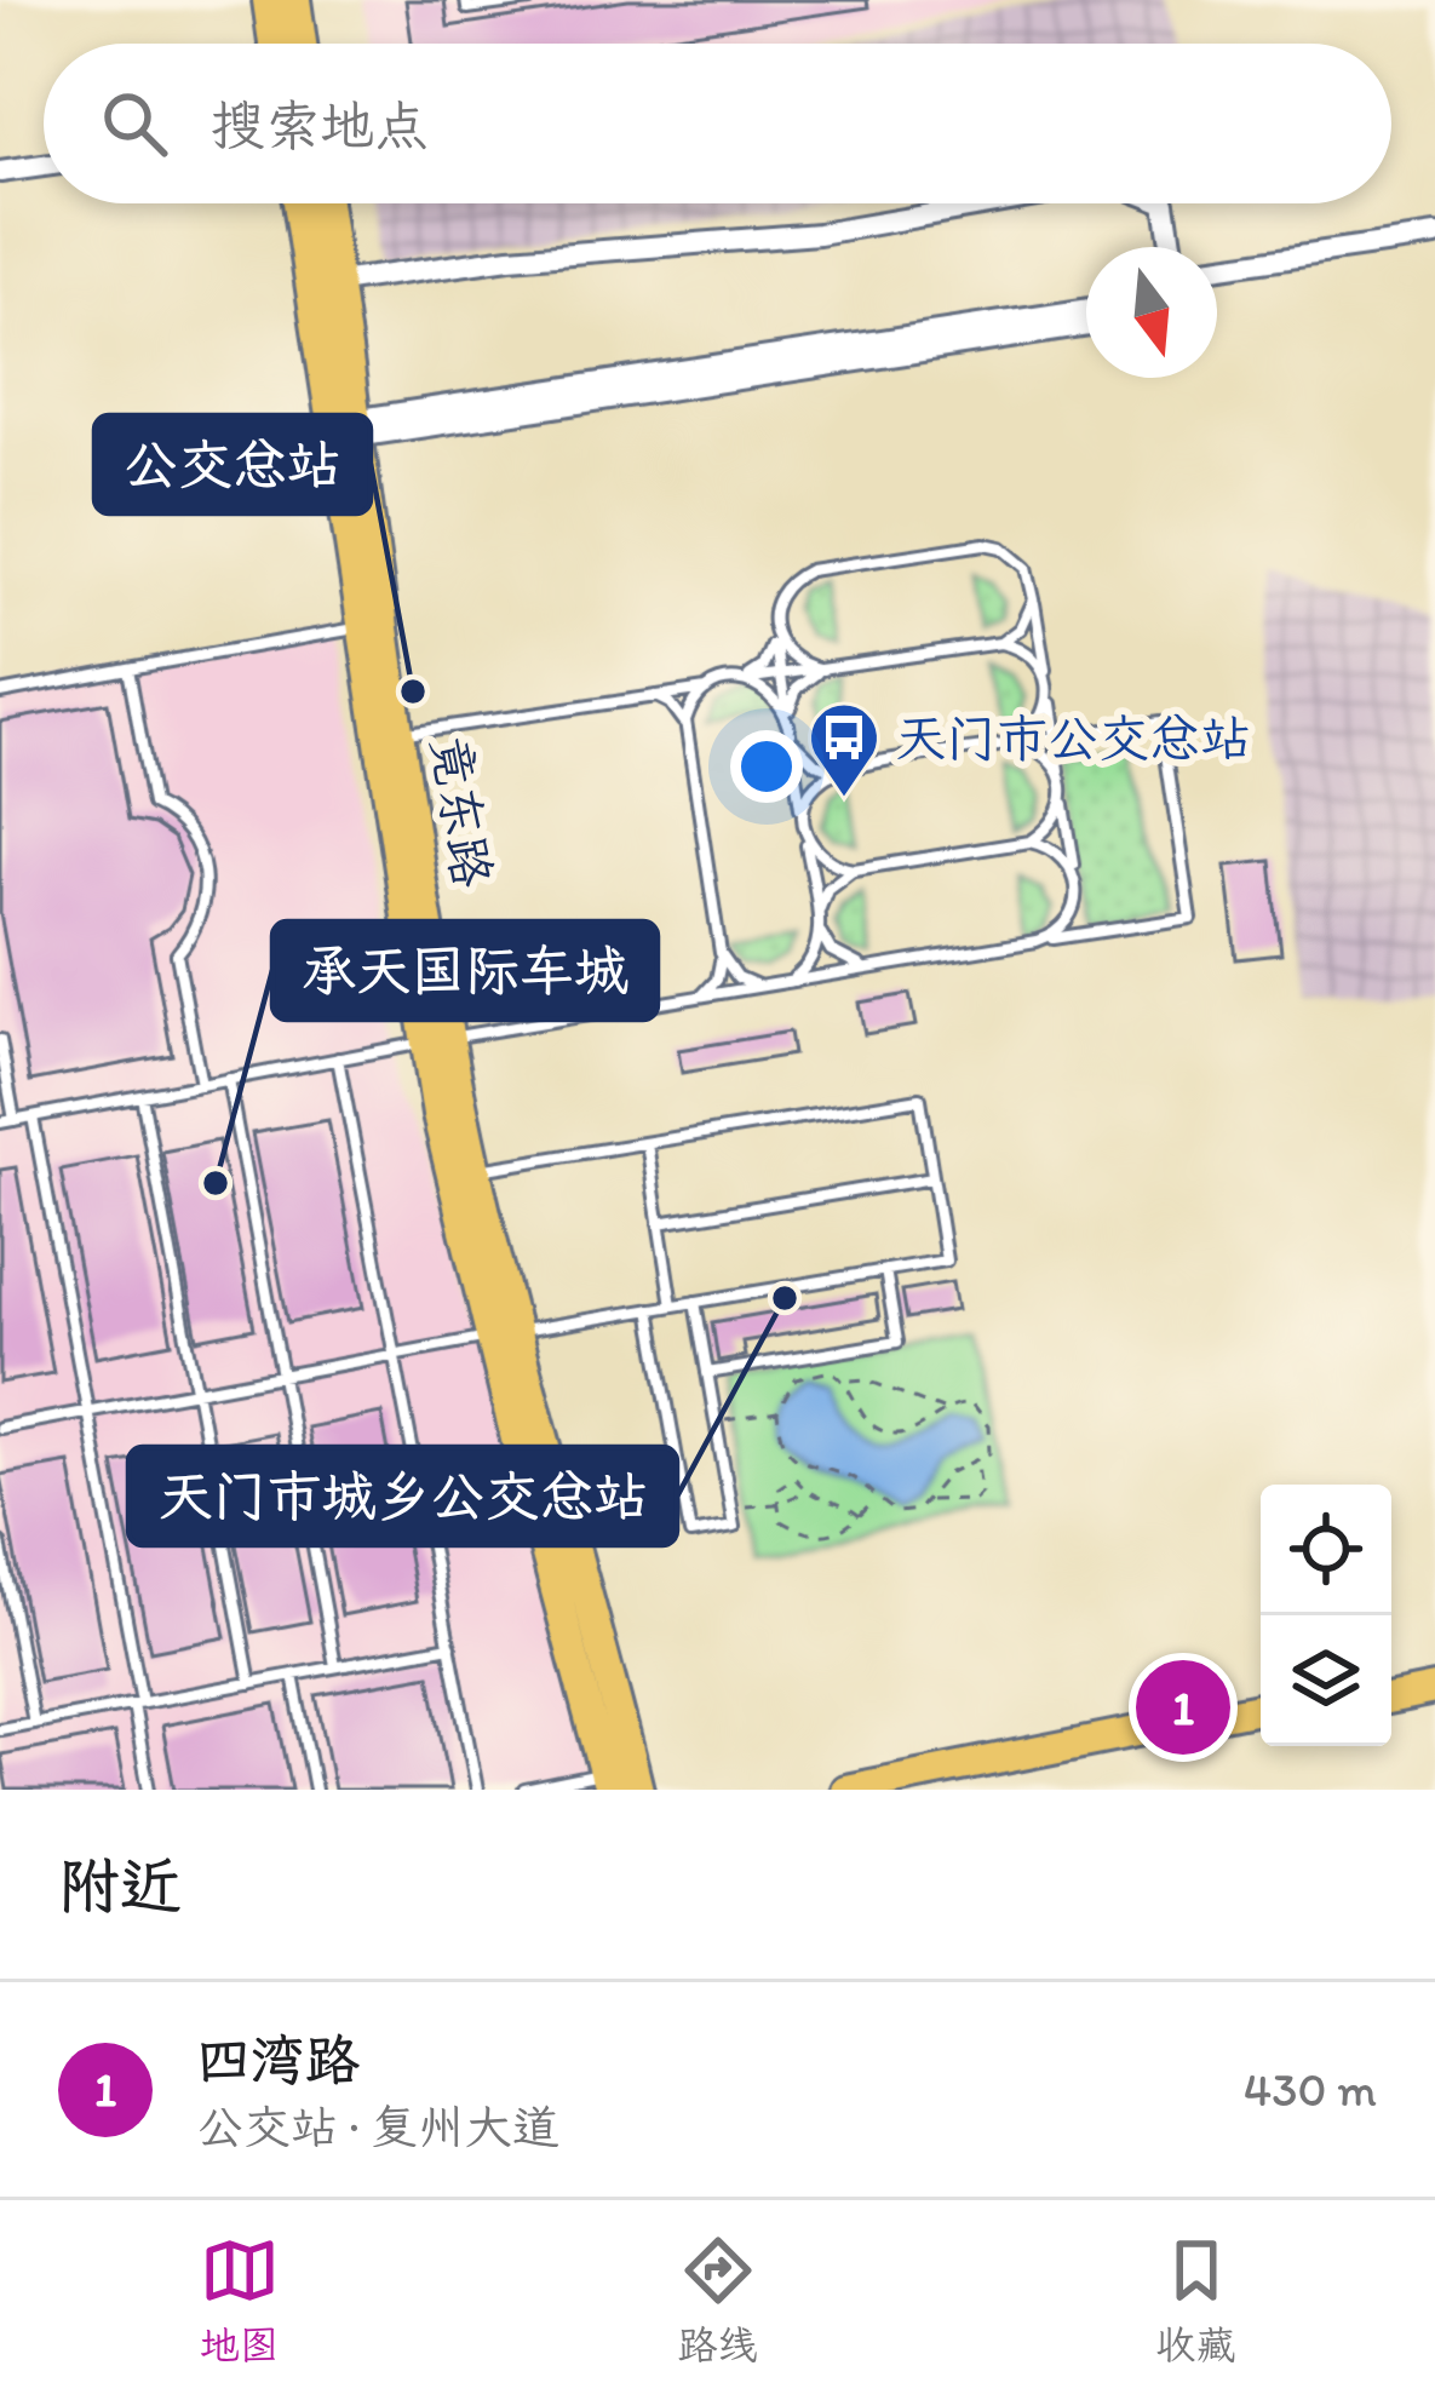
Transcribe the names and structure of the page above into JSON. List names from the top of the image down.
{
  "streets": {
    "main road": ["竟东路"]
  },
  "places": {
    "other": ["公交总站", "承天国际车城", "天门市城乡公交总站"],
    "bus stop": ["天门市公交总站"]
  },
  "north": "bottom",
  "page": {
    "search": "搜索地点",
    "pins": "1",
    "heading": "附近",
    "list": [
      {
        "mark": "1",
        "name": "四湾路",
        "note": "公交站 · 复州大道",
        "value": "430 m"
      }
    ],
    "nav": ["地图", "路线", "收藏"]
  }
}
